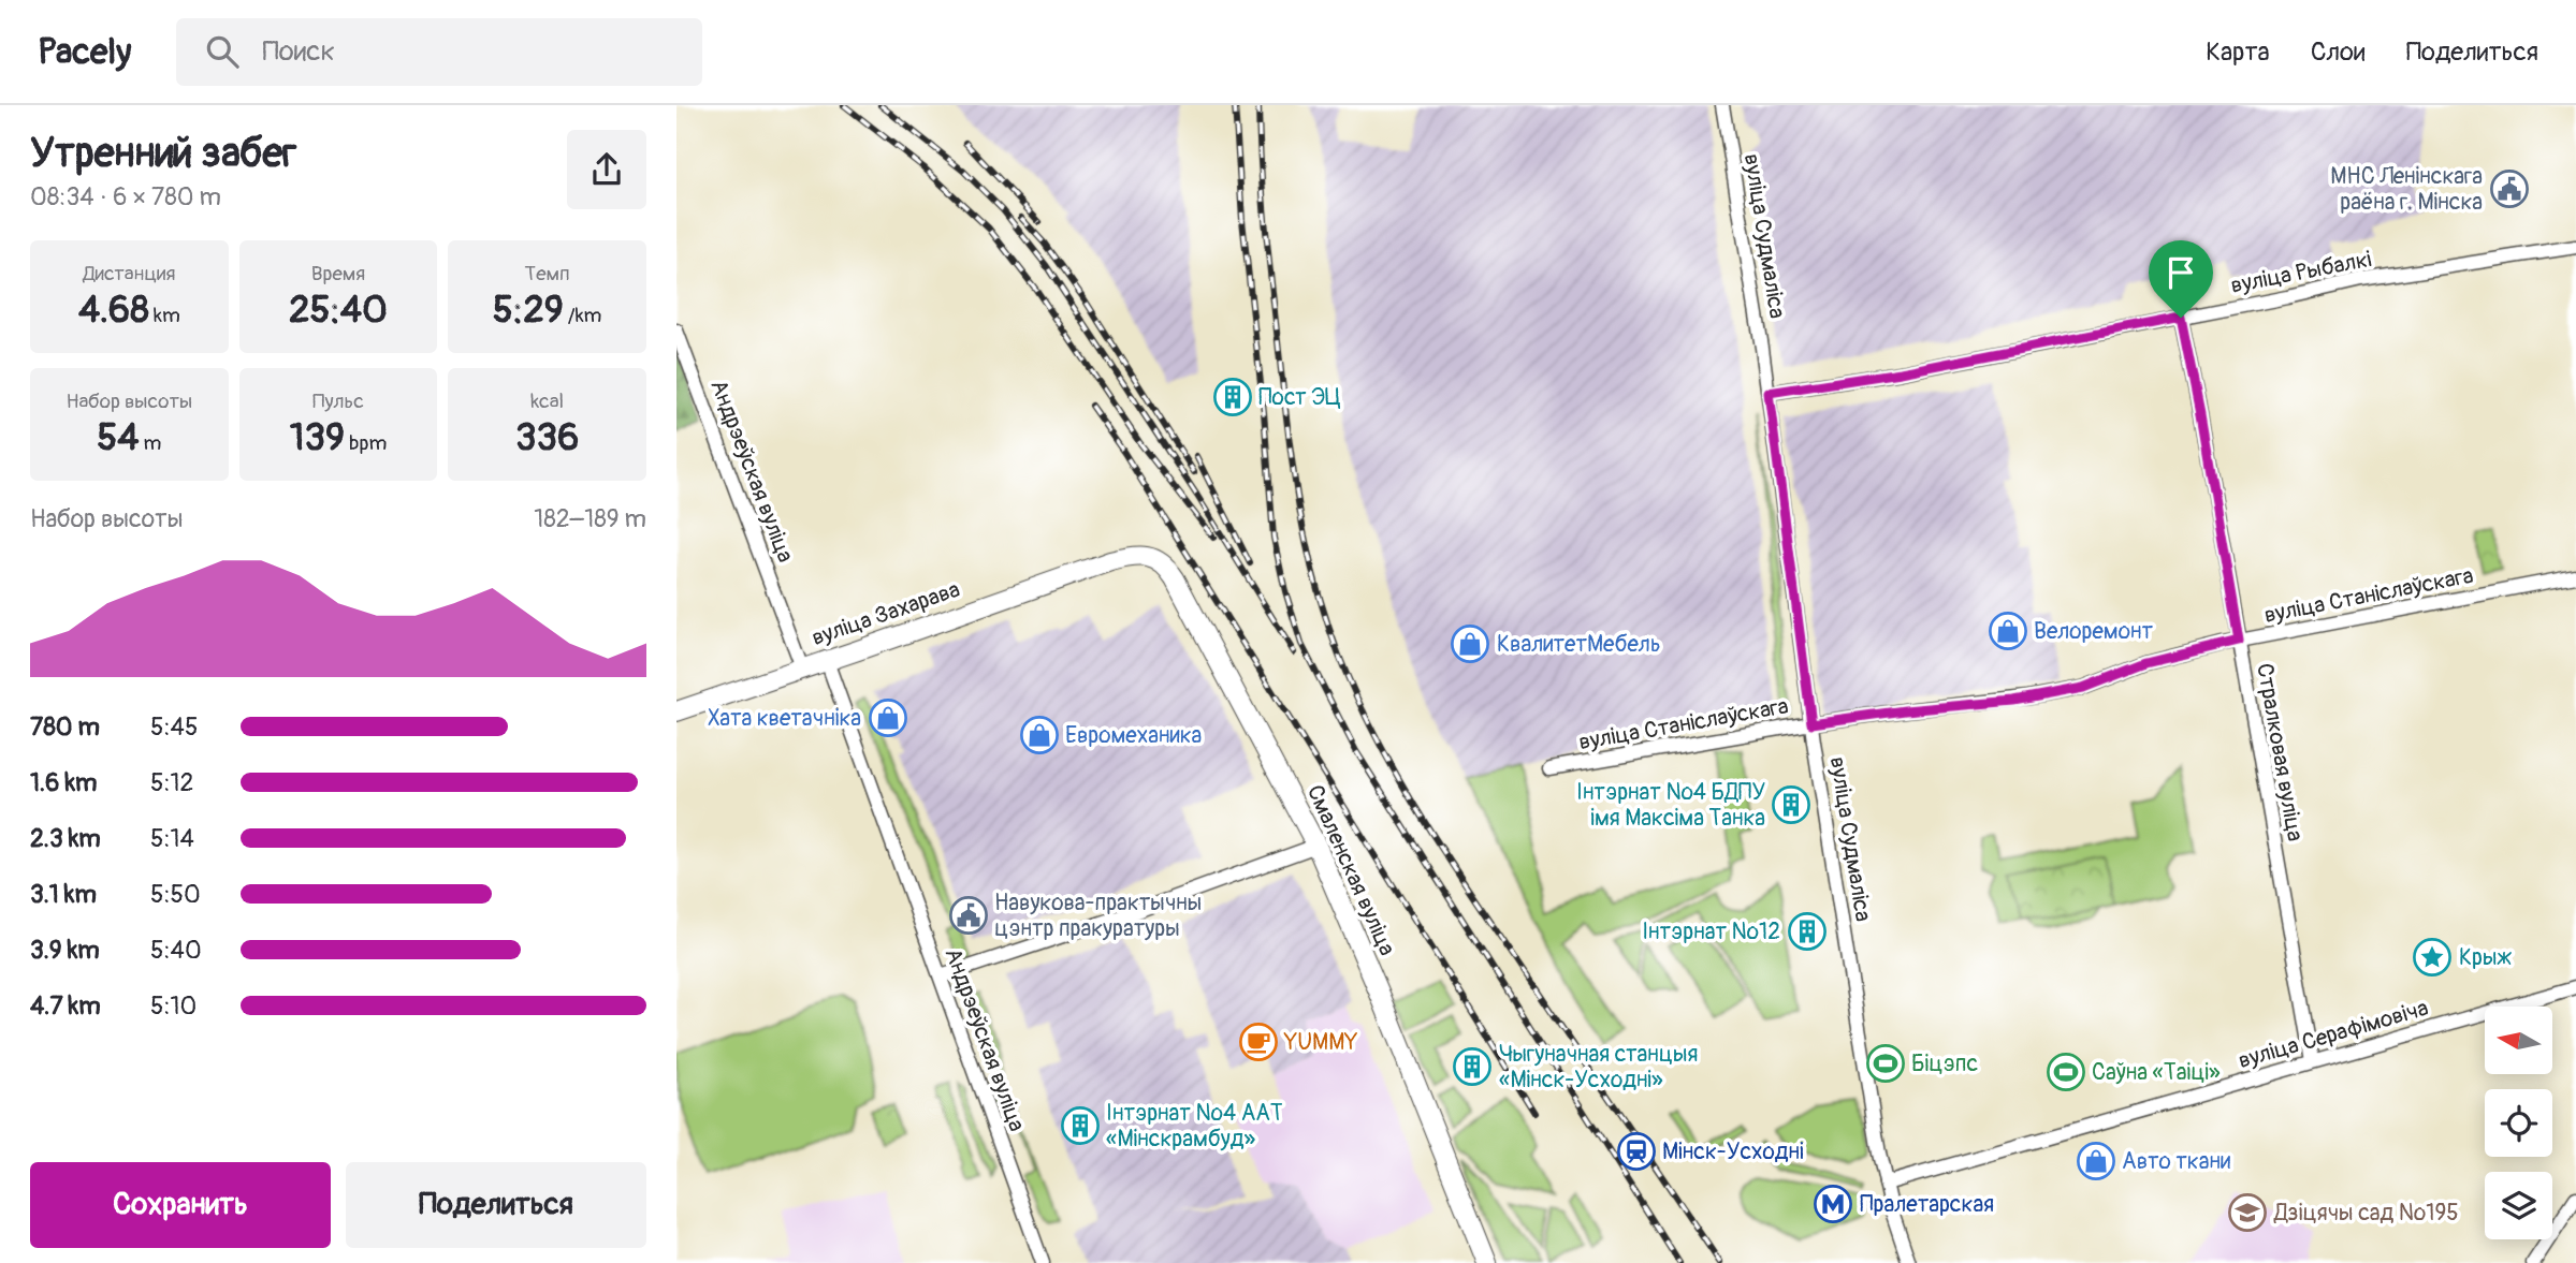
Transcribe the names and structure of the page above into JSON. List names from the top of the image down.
{
  "streets": {
    "main road": ["вуліца Захарава", "Смаленская вуліца"],
    "street": [
      "вуліца Судмаліса",
      "вуліца Рыбалкі",
      "Андрэеўская вуліца",
      "вуліца Станіслаўскага",
      "Стралковая вуліца",
      "вуліца Серафімовіча"
    ]
  },
  "crossings": [
    ["вуліца Судмаліса", "вуліца Рыбалкі"],
    ["вуліца Судмаліса", "вуліца Станіслаўскага"],
    ["вуліца Судмаліса", "вуліца Серафімовіча"],
    ["вуліца Рыбалкі", "Стралковая вуліца"],
    ["Андрэеўская вуліца", "вуліца Захарава"],
    ["вуліца Станіслаўскага", "Стралковая вуліца"],
    ["вуліца Захарава", "Смаленская вуліца"],
    ["Стралковая вуліца", "вуліца Серафімовіча"]
  ],
  "places": {
    "public building": ["МНС Ленінскага раёна г. Мінска", "Навукова-практычны цэнтр пракуратуры"],
    "building": [
      "Пост ЭЦ",
      "Інтэрнат №4 БДПУ імя Максіма Танка",
      "Інтэрнат №12",
      "Чыгуначная станцыя «Мінск-Усходні»",
      "Інтэрнат №4 ААТ «Мінскрамбуд»"
    ],
    "shop": [
      "Велоремонт",
      "КвалитетМебель",
      "Хата кветачніка",
      "Евромеханика",
      "Авто ткани"
    ],
    "place": ["Крыж"],
    "cafe": ["YUMMY"],
    "sports": ["Біцэпс", "Саўна «Таіці»"],
    "station": ["Мінск-Усходні"],
    "metro station": ["Пралетарская"],
    "school or university": ["Дзіцячы сад №195"]
  },
  "north": "left",
  "page": {
    "header": "Pacely",
    "search": "Поиск",
    "nav": ["Карта", "Слои", "Поделиться"],
    "heading": ["Утренний забег", "08:34 · 6 × 780 m"],
    "stats": [
      ["Дистанция", "4.68 km"],
      ["Время", "25:40"],
      ["Темп", "5:29 /km"],
      ["Набор высоты", "54 m"],
      ["Пульс", "139 bpm"],
      ["kcal", "336"]
    ],
    "chart": ["Набор высоты", "182–189 m"],
    "list": [
      {
        "name": "780 m",
        "note": "5:45"
      },
      {
        "name": "1.6 km",
        "note": "5:12"
      },
      {
        "name": "2.3 km",
        "note": "5:14"
      },
      {
        "name": "3.1 km",
        "note": "5:50"
      },
      {
        "name": "3.9 km",
        "note": "5:40"
      },
      {
        "name": "4.7 km",
        "note": "5:10"
      }
    ],
    "buttons": ["Сохранить", "Поделиться"]
  }
}
